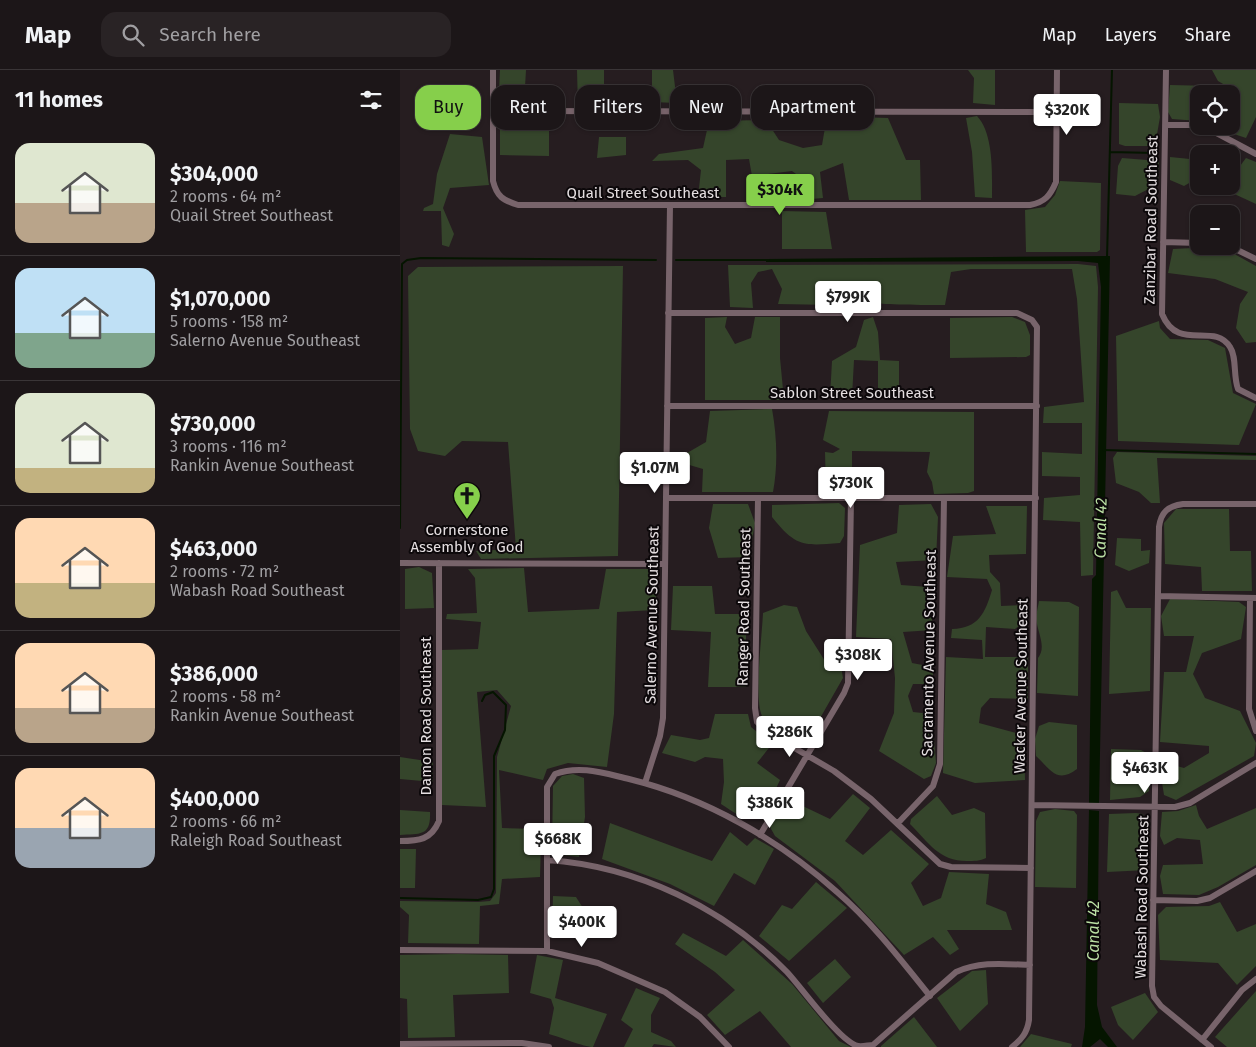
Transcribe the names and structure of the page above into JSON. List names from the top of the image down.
{
  "streets": {
    "street": [
      "Quail Street Southeast",
      "Zanzibar Road Southeast",
      "Sablon Street Southeast",
      "Ranger Road Southeast",
      "Salerno Avenue Southeast",
      "Sacramento Avenue Southeast",
      "Wacker Avenue Southeast",
      "Damon Road Southeast",
      "Wabash Road Southeast"
    ]
  },
  "crossings": [
    ["Quail Street Southeast", "Salerno Avenue Southeast"],
    ["Sablon Street Southeast", "Salerno Avenue Southeast"],
    ["Sablon Street Southeast", "Wacker Avenue Southeast"],
    ["Ranger Road Southeast", "Sacramento Avenue Southeast"],
    ["Ranger Road Southeast", "Wacker Avenue Southeast"],
    ["Salerno Avenue Southeast", "Wacker Avenue Southeast"]
  ],
  "water": ["Canal 42"],
  "places": {
    "church": ["Cornerstone Assembly of God"]
  },
  "page": {
    "header": "Map",
    "search": "Search here",
    "nav": ["Map", "Layers", "Share"],
    "heading": "11 homes",
    "map_buttons": ["+", "−"],
    "chip": [
      "Buy",
      "Rent",
      "Filters",
      "New",
      "Apartment"
    ],
    "price": [
      "$320K",
      "$304K",
      "$799K",
      "$1.07M",
      "$730K",
      "$308K",
      "$286K",
      "$463K",
      "$386K",
      "$668K",
      "$400K"
    ],
    "list": [
      {
        "name": "$304,000",
        "note": "2 rooms · 64 m² · Quail Street Southeast"
      },
      {
        "name": "$1,070,000",
        "note": "5 rooms · 158 m² · Salerno Avenue Southeast"
      },
      {
        "name": "$730,000",
        "note": "3 rooms · 116 m² · Rankin Avenue Southeast"
      },
      {
        "name": "$463,000",
        "note": "2 rooms · 72 m² · Wabash Road Southeast"
      },
      {
        "name": "$386,000",
        "note": "2 rooms · 58 m² · Rankin Avenue Southeast"
      },
      {
        "name": "$400,000",
        "note": "2 rooms · 66 m² · Raleigh Road Southeast"
      }
    ]
  }
}
